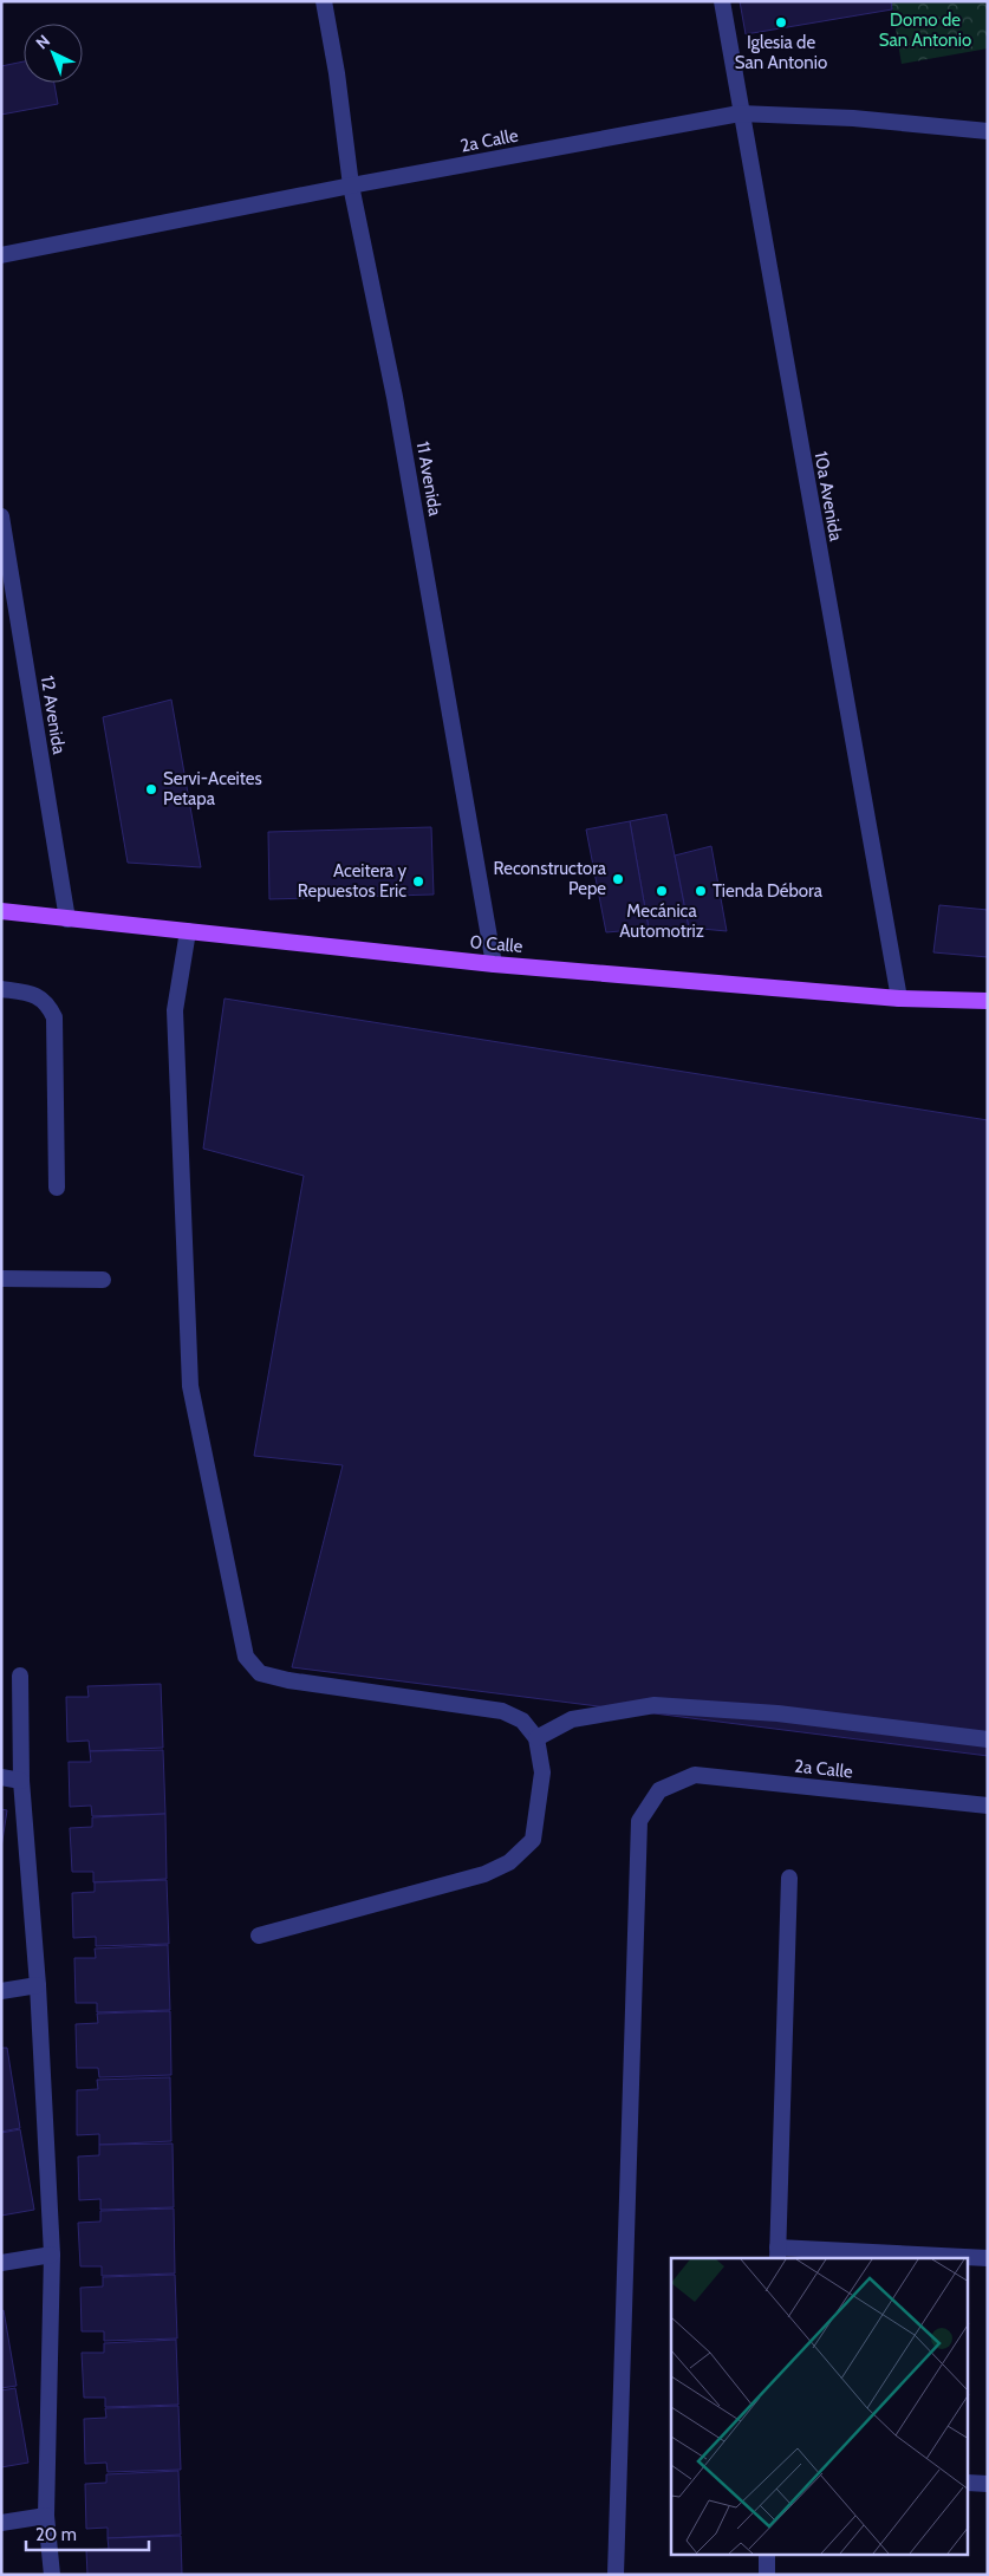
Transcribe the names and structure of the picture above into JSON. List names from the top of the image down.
{
  "streets": {
    "main road": ["0 Calle"],
    "street": [
      "2a Calle",
      "11 Avenida",
      "10a Avenida",
      "12 Avenida"
    ]
  },
  "crossings": [
    ["2a Calle", "11 Avenida"],
    ["2a Calle", "10a Avenida"],
    ["11 Avenida", "0 Calle"],
    ["10a Avenida", "0 Calle"],
    ["12 Avenida", "0 Calle"]
  ],
  "parks": ["Domo de San Antonio"],
  "places": [
    "Iglesia de San Antonio",
    "Servi-Aceites Petapa",
    "Reconstructora Pepe",
    "Aceitera y Repuestos Eric",
    "Mecánica Automotriz",
    "Tienda Débora"
  ],
  "scale_bar": "20 m",
  "north": "top left"
}
